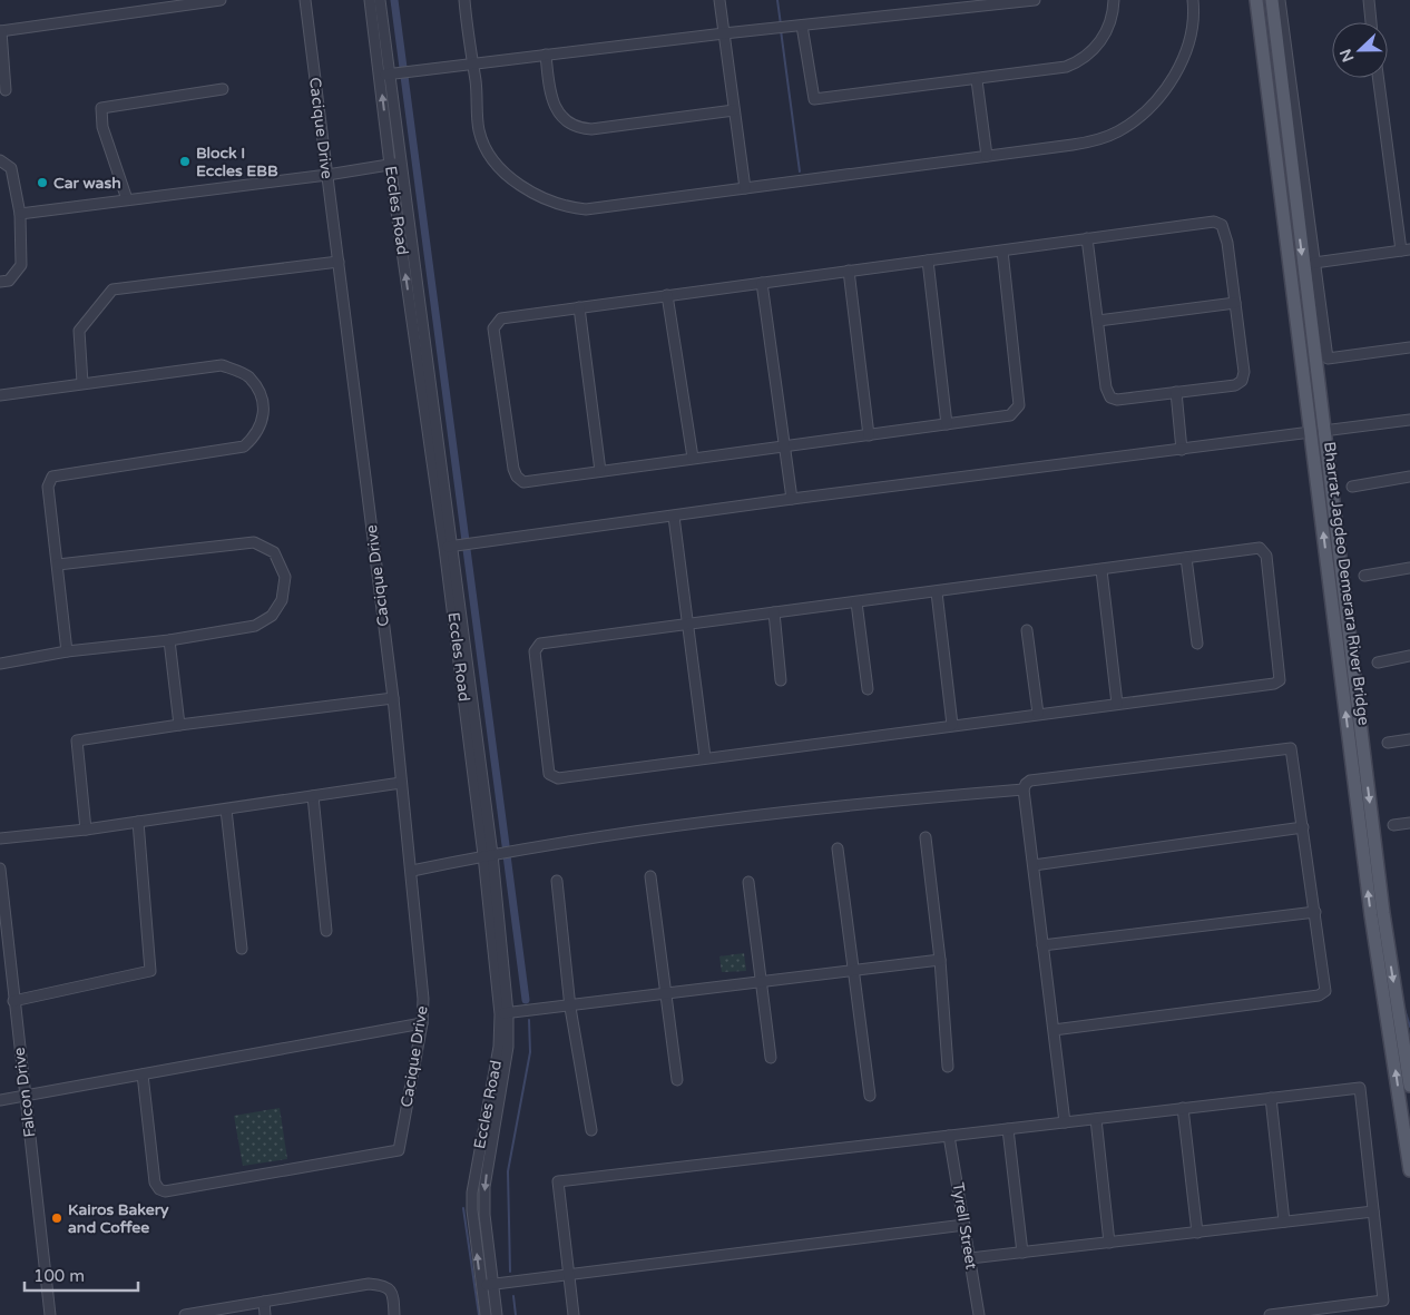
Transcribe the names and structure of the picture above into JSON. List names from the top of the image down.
{
  "streets": {
    "main road": ["Bharrat Jagdeo Demerara River Bridge"],
    "street": [
      "Cacique Drive",
      "Eccles Road",
      "Falcon Drive",
      "Tyrell Street"
    ]
  },
  "places": ["Block I Eccles EBB", "Car wash", "Kairos Bakery and Coffee"],
  "scale_bar": "100 m",
  "north": "left"
}
